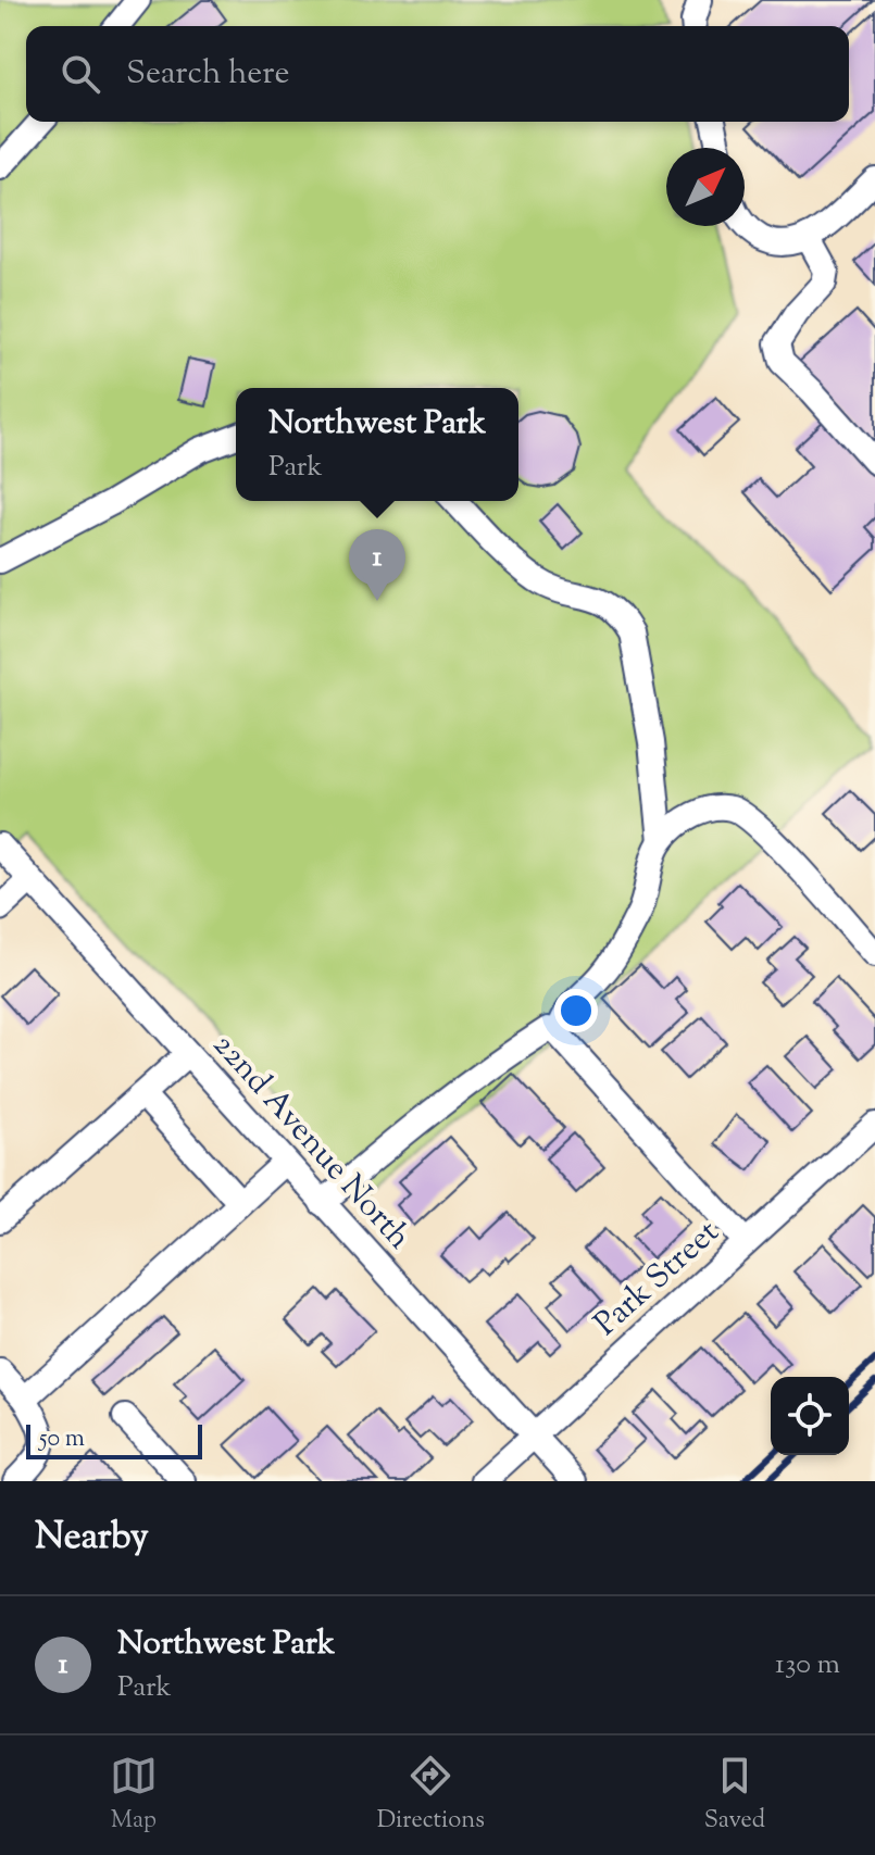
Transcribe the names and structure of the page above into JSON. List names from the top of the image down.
{
  "streets": {
    "street": ["22nd Avenue North", "Park Street"]
  },
  "crossings": [
    ["22nd Avenue North", "Park Street"]
  ],
  "scale_bar": "50 m",
  "north": "top right",
  "page": {
    "search": "Search here",
    "popup": ["Northwest Park", "Park"],
    "pins": "1",
    "scale": "50 m",
    "heading": "Nearby",
    "list": [
      {
        "mark": "1",
        "name": "Northwest Park",
        "note": "Park",
        "value": "130 m"
      }
    ],
    "nav": ["Map", "Directions", "Saved"]
  }
}
